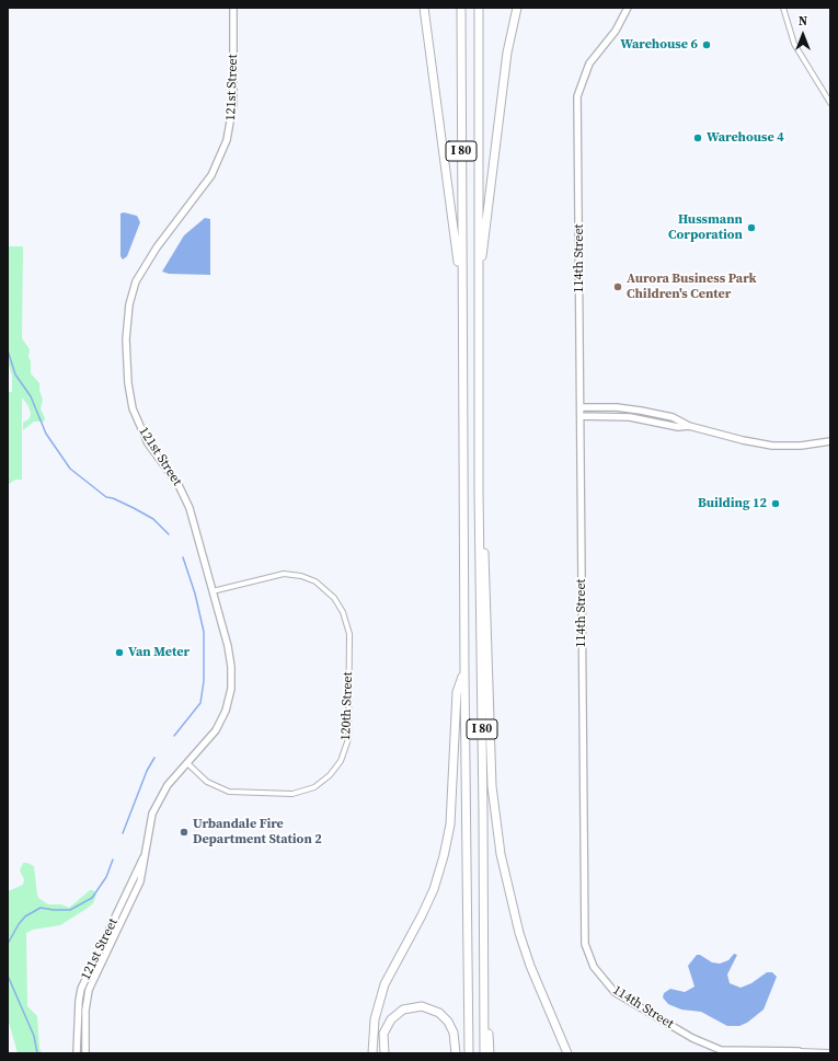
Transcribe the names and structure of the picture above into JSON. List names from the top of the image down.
{
  "streets": {
    "highway": ["I 80"],
    "street": ["121st Street", "114th Street", "120th Street"]
  },
  "crossings": [
    ["121st Street", "120th Street"]
  ],
  "places": [
    "Warehouse 6",
    "Warehouse 4",
    "Hussmann Corporation",
    "Aurora Business Park Children's Center",
    "Building 12",
    "Van Meter",
    "Urbandale Fire Department Station 2"
  ],
  "north": "top"
}
